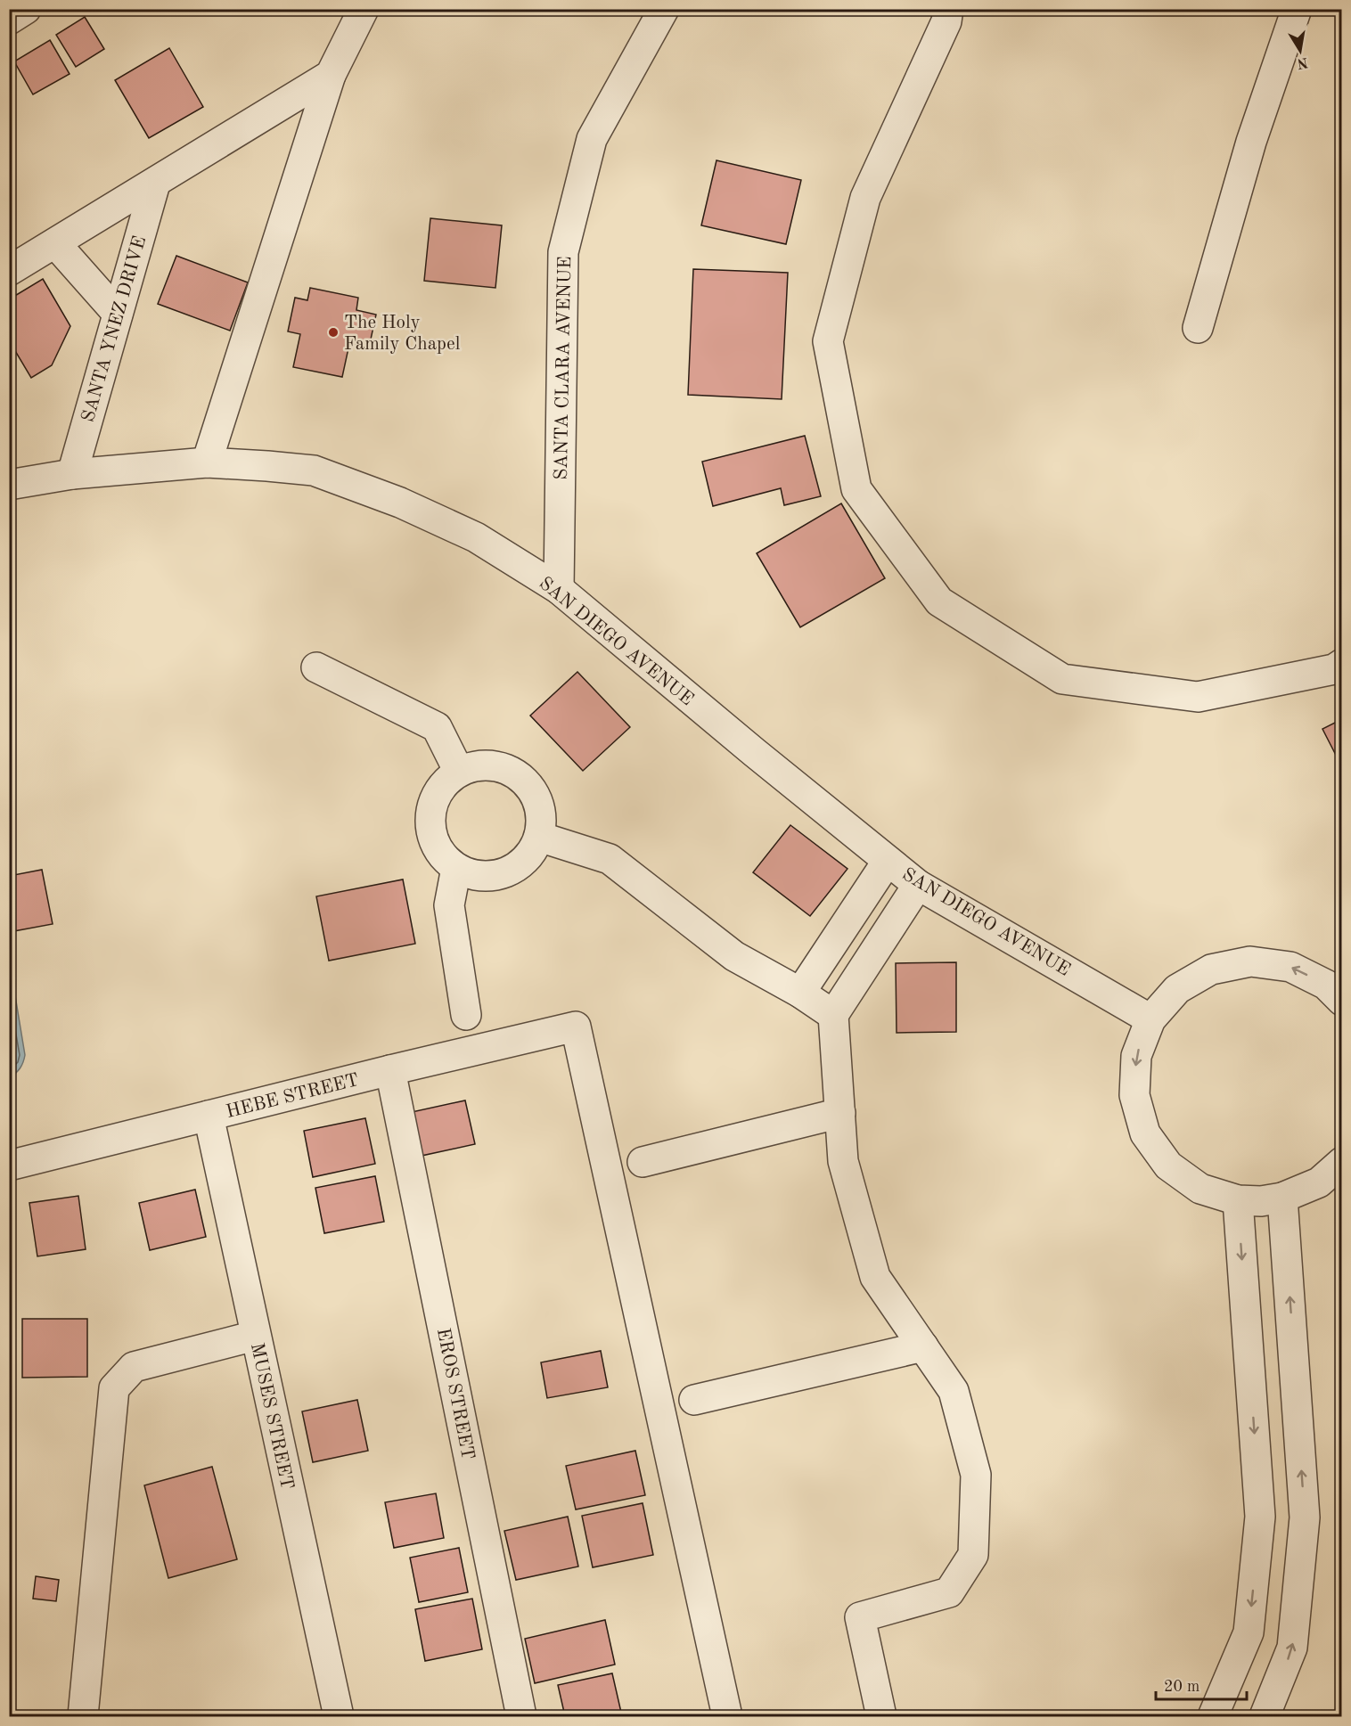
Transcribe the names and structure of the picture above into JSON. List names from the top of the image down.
{
  "streets": {
    "street": [
      "SANTA YNEZ DRIVE",
      "SANTA CLARA AVENUE",
      "SAN DIEGO AVENUE",
      "HEBE STREET",
      "EROS STREET",
      "MUSES STREET"
    ]
  },
  "crossings": [
    ["SANTA YNEZ DRIVE", "SAN DIEGO AVENUE"],
    ["SANTA CLARA AVENUE", "SAN DIEGO AVENUE"],
    ["HEBE STREET", "EROS STREET"],
    ["HEBE STREET", "MUSES STREET"]
  ],
  "places": ["The Holy Family Chapel"],
  "scale_bar": "20 m",
  "north": "bottom"
}
